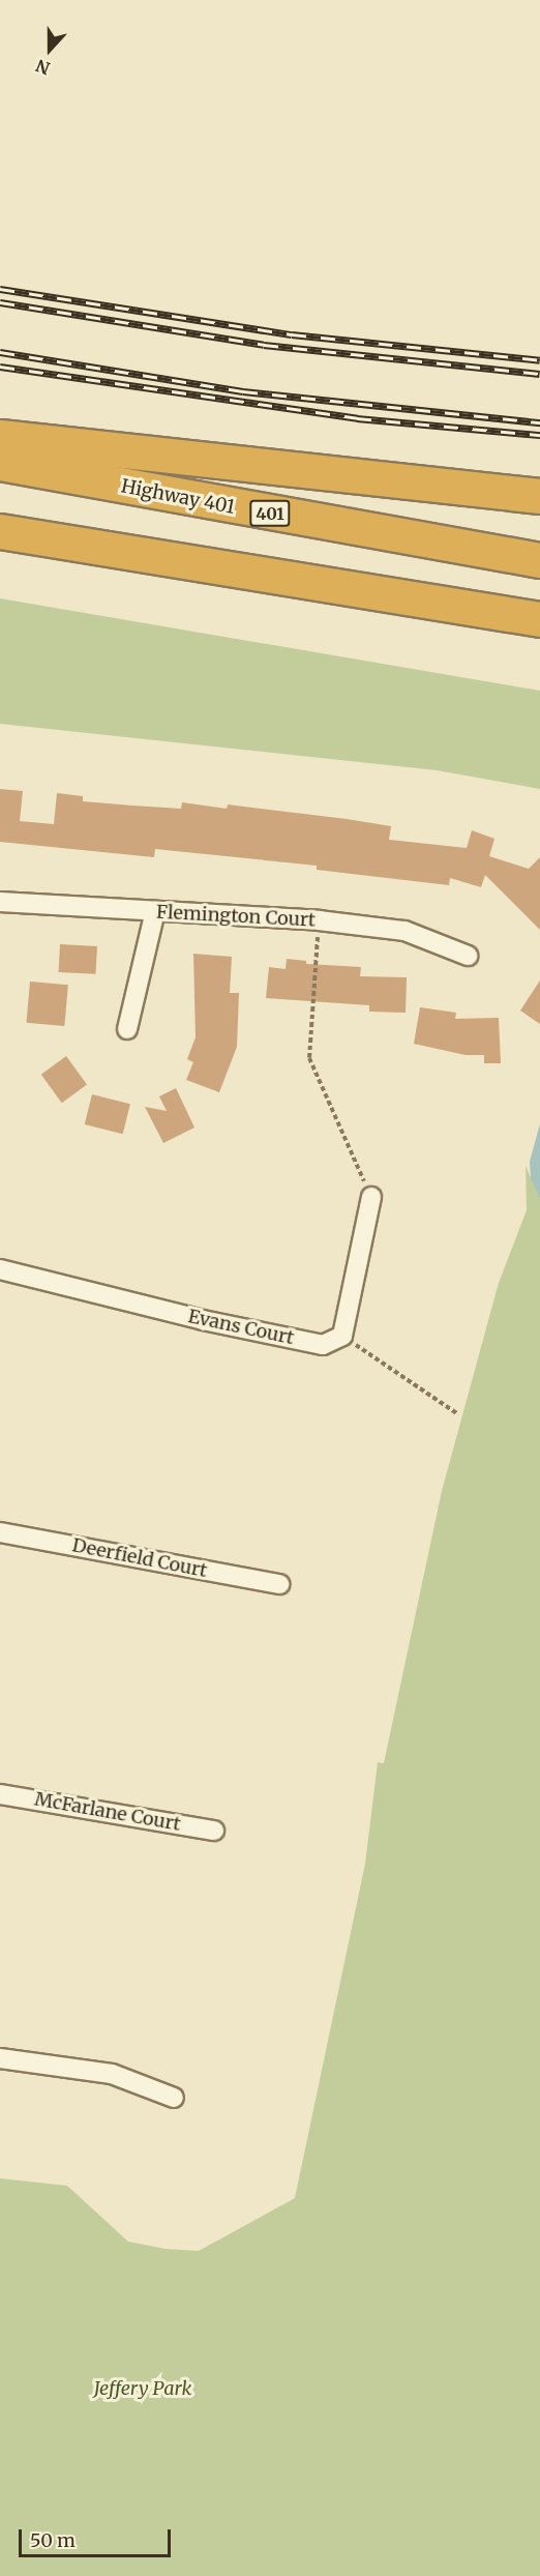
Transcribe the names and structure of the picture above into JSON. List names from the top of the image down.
{
  "streets": {
    "highway": ["Highway 401", "401"],
    "street": [
      "Flemington Court",
      "Evans Court",
      "Deerfield Court",
      "McFarlane Court"
    ]
  },
  "parks": ["Jeffery Park"],
  "scale_bar": "50 m",
  "north": "bottom"
}
